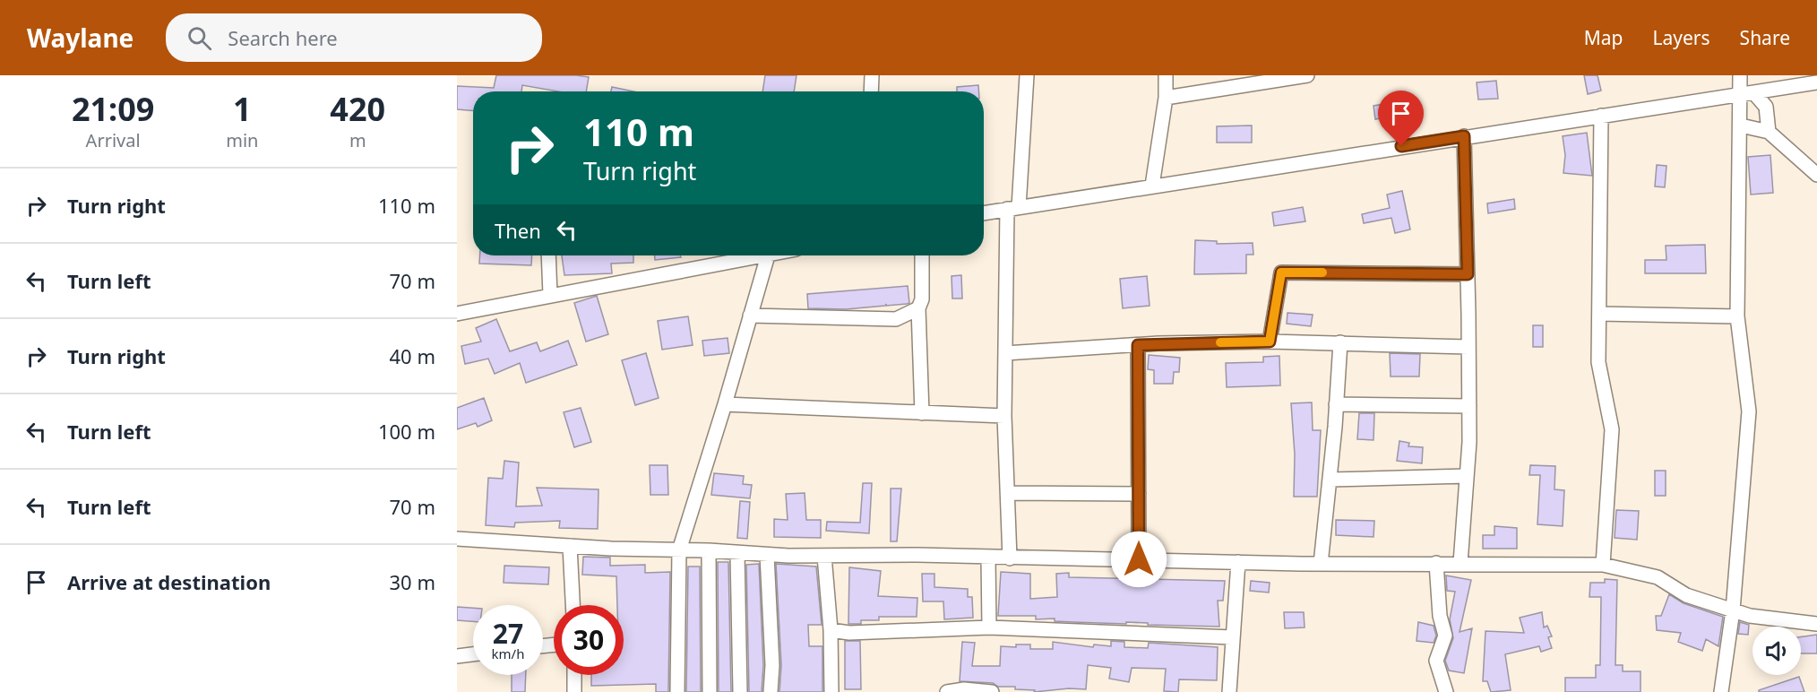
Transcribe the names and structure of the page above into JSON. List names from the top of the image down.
{
  "page": {
    "header": "Waylane",
    "search": "Search here",
    "nav": ["Map", "Layers", "Share"],
    "eta": [
      "21:09",
      "Arrival",
      "1",
      "min",
      "420",
      "m"
    ],
    "turn": ["110 m", "Turn right"],
    "list": [
      {
        "name": "Turn right",
        "value": "110 m"
      },
      {
        "name": "Turn left",
        "value": "70 m"
      },
      {
        "name": "Turn right",
        "value": "40 m"
      },
      {
        "name": "Turn left",
        "value": "100 m"
      },
      {
        "name": "Turn left",
        "value": "70 m"
      },
      {
        "name": "Arrive at destination",
        "value": "30 m"
      }
    ],
    "then": "Then",
    "speed": "27 km/h",
    "limit": "30"
  }
}
